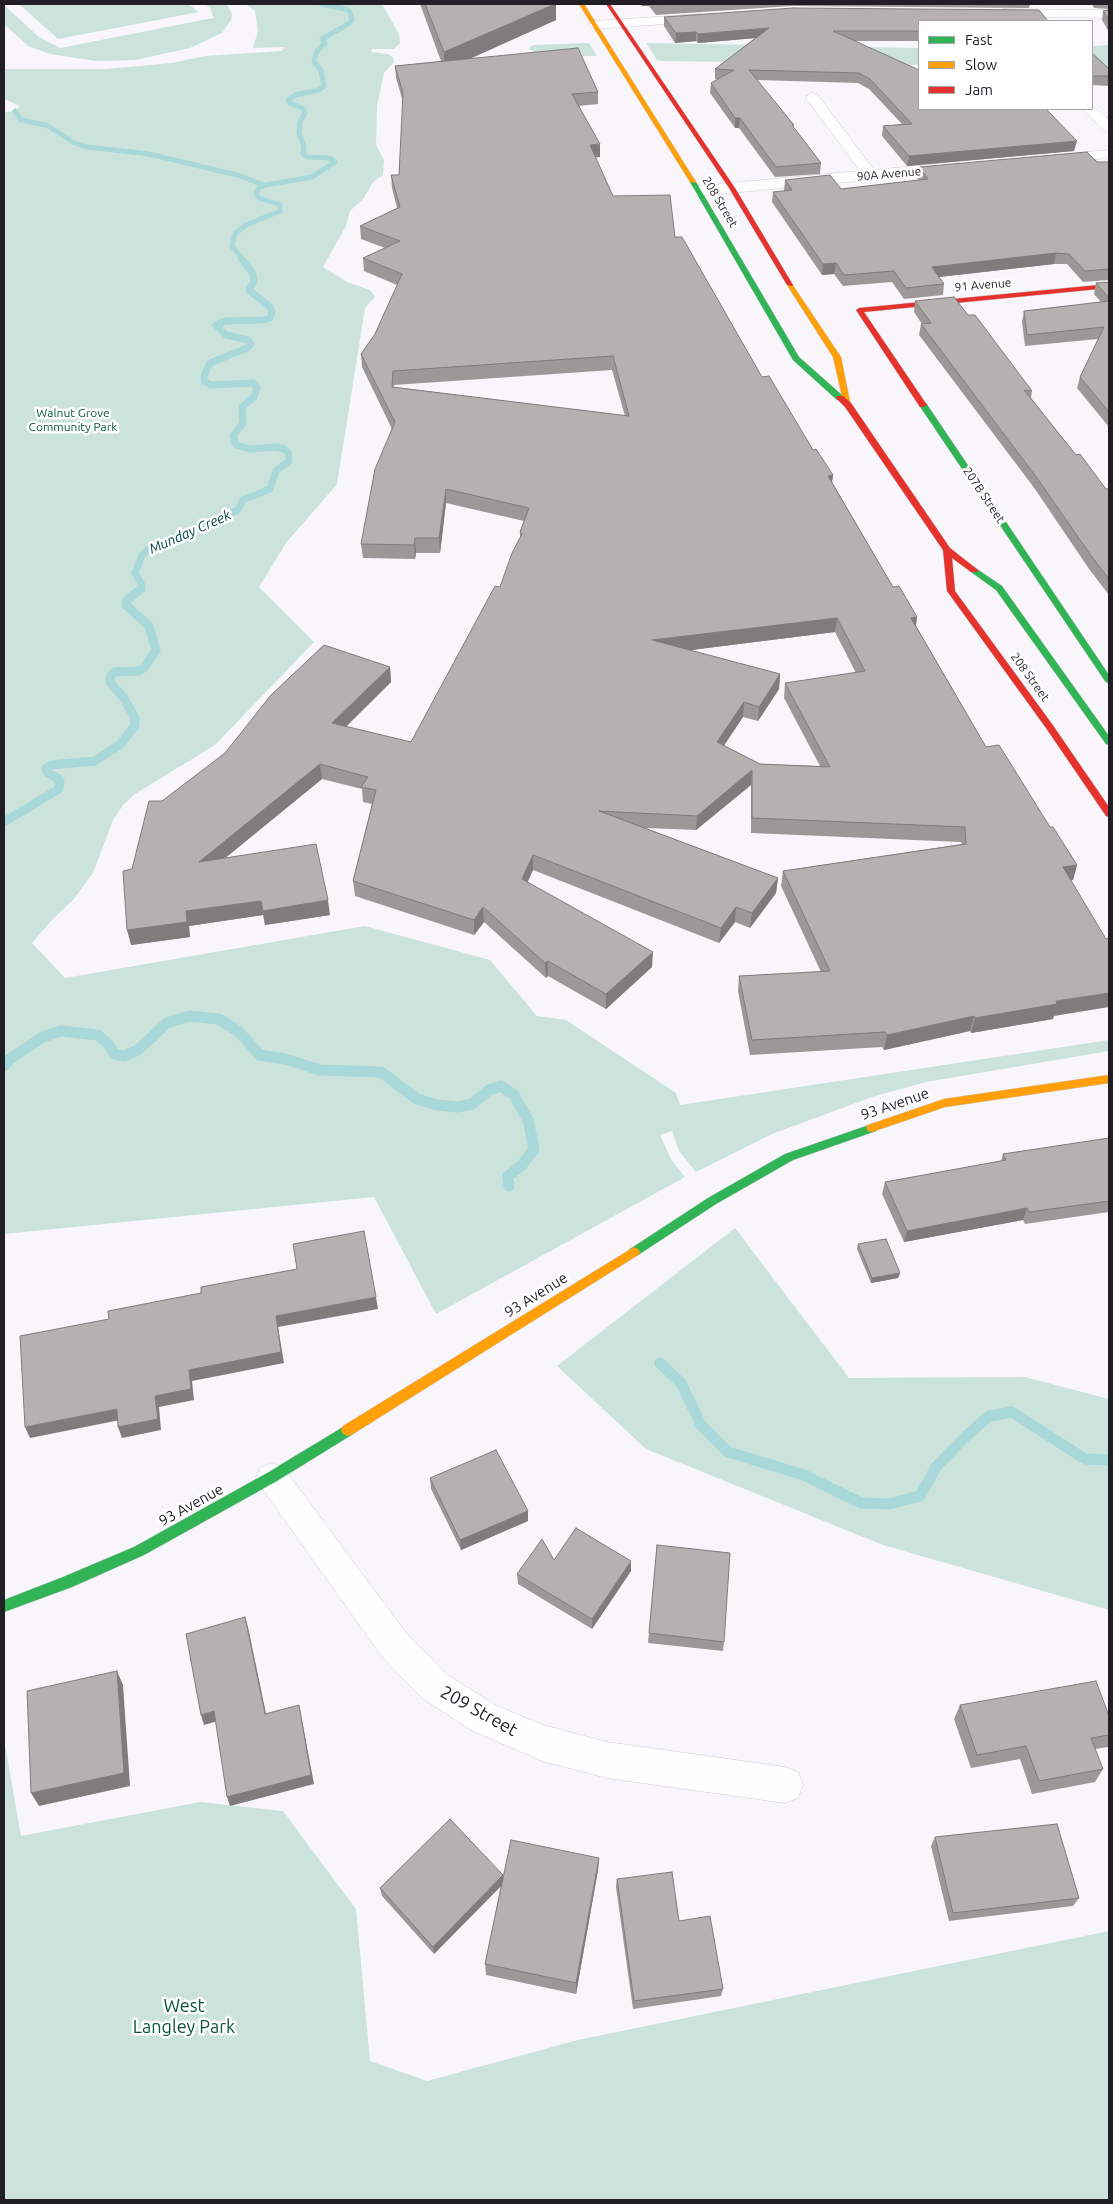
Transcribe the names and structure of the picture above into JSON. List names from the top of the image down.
{
  "streets": {
    "main road": [
      "208 Street",
      "91 Avenue",
      "207B Street",
      "93 Avenue"
    ],
    "street": ["90A Avenue", "209 Street"]
  },
  "crossings": [
    ["90A Avenue", "208 Street"],
    ["91 Avenue", "207B Street"],
    ["93 Avenue", "209 Street"]
  ],
  "water": ["Munday Creek"],
  "parks": ["Walnut Grove Community Park", "West Langley Park"],
  "legend": ["Fast", "Slow", "Jam"]
}
